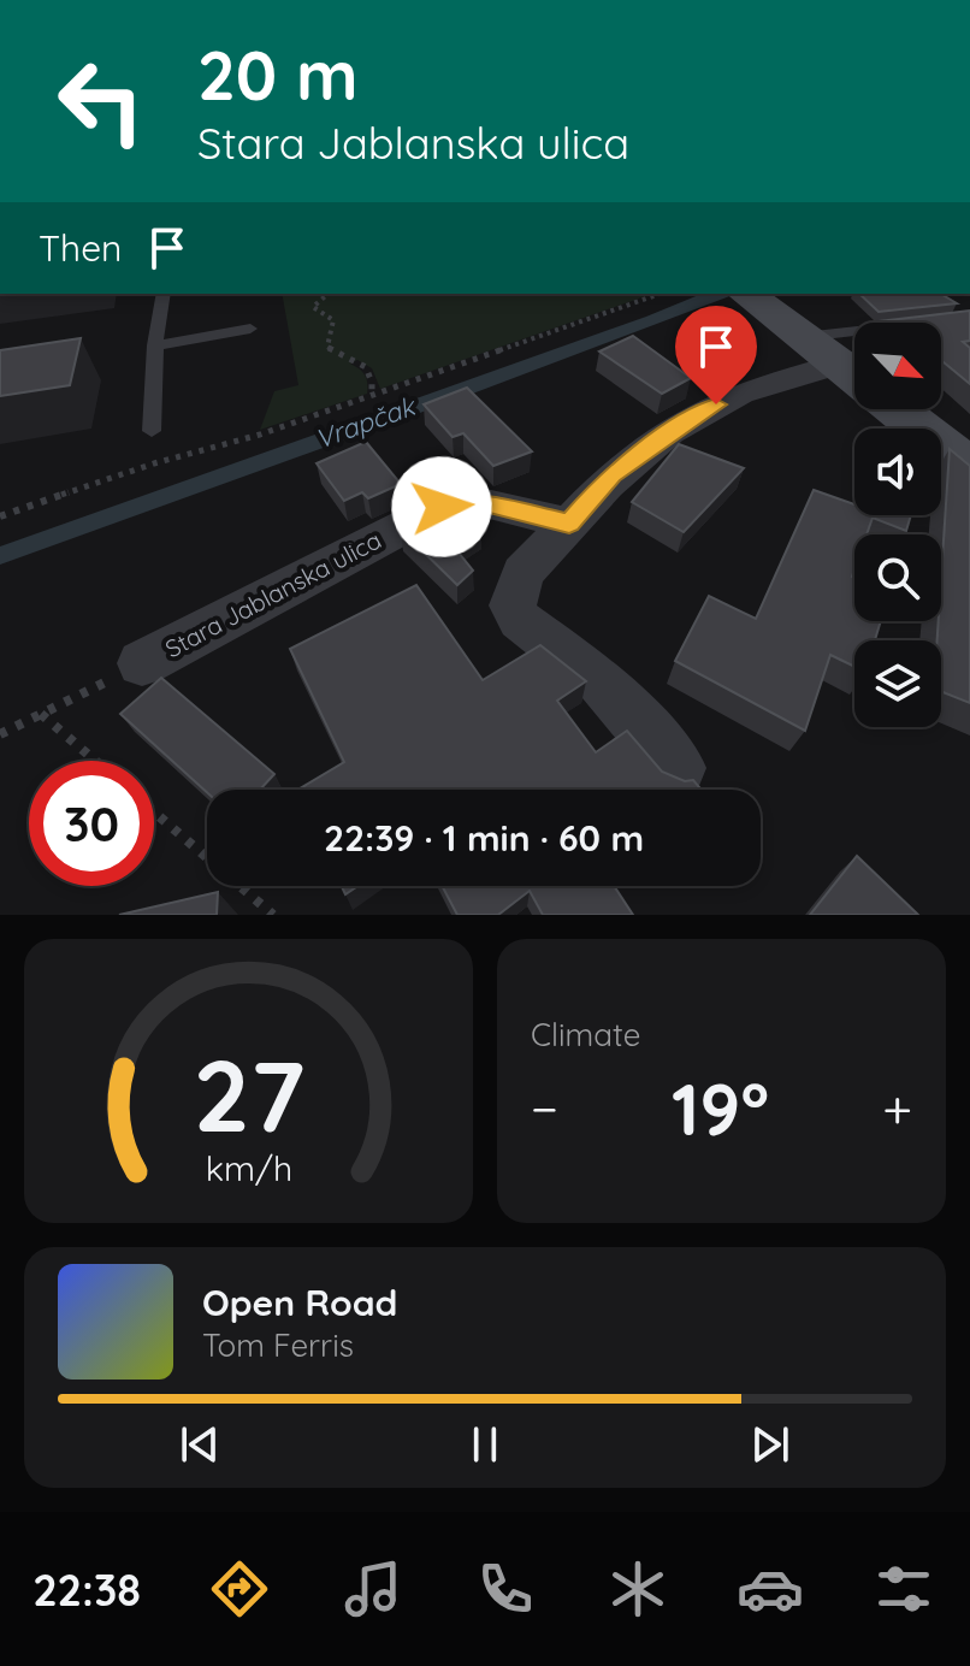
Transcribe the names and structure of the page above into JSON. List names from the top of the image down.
{
  "streets": {
    "street": ["Stara Jablanska ulica"]
  },
  "water": ["Vrapčak"],
  "north": "bottom right",
  "page": {
    "turn": ["20 m", "Stara Jablanska ulica"],
    "then": "Then",
    "limit": "30",
    "trip": "22:39 · 1 min · 60 m",
    "tile": "Climate",
    "heat": ["−", "19°", "+"],
    "song": ["Open Road", "Tom Ferris"],
    "tabs": "22:38",
    "gauge": ["27", "km/h"]
  }
}
